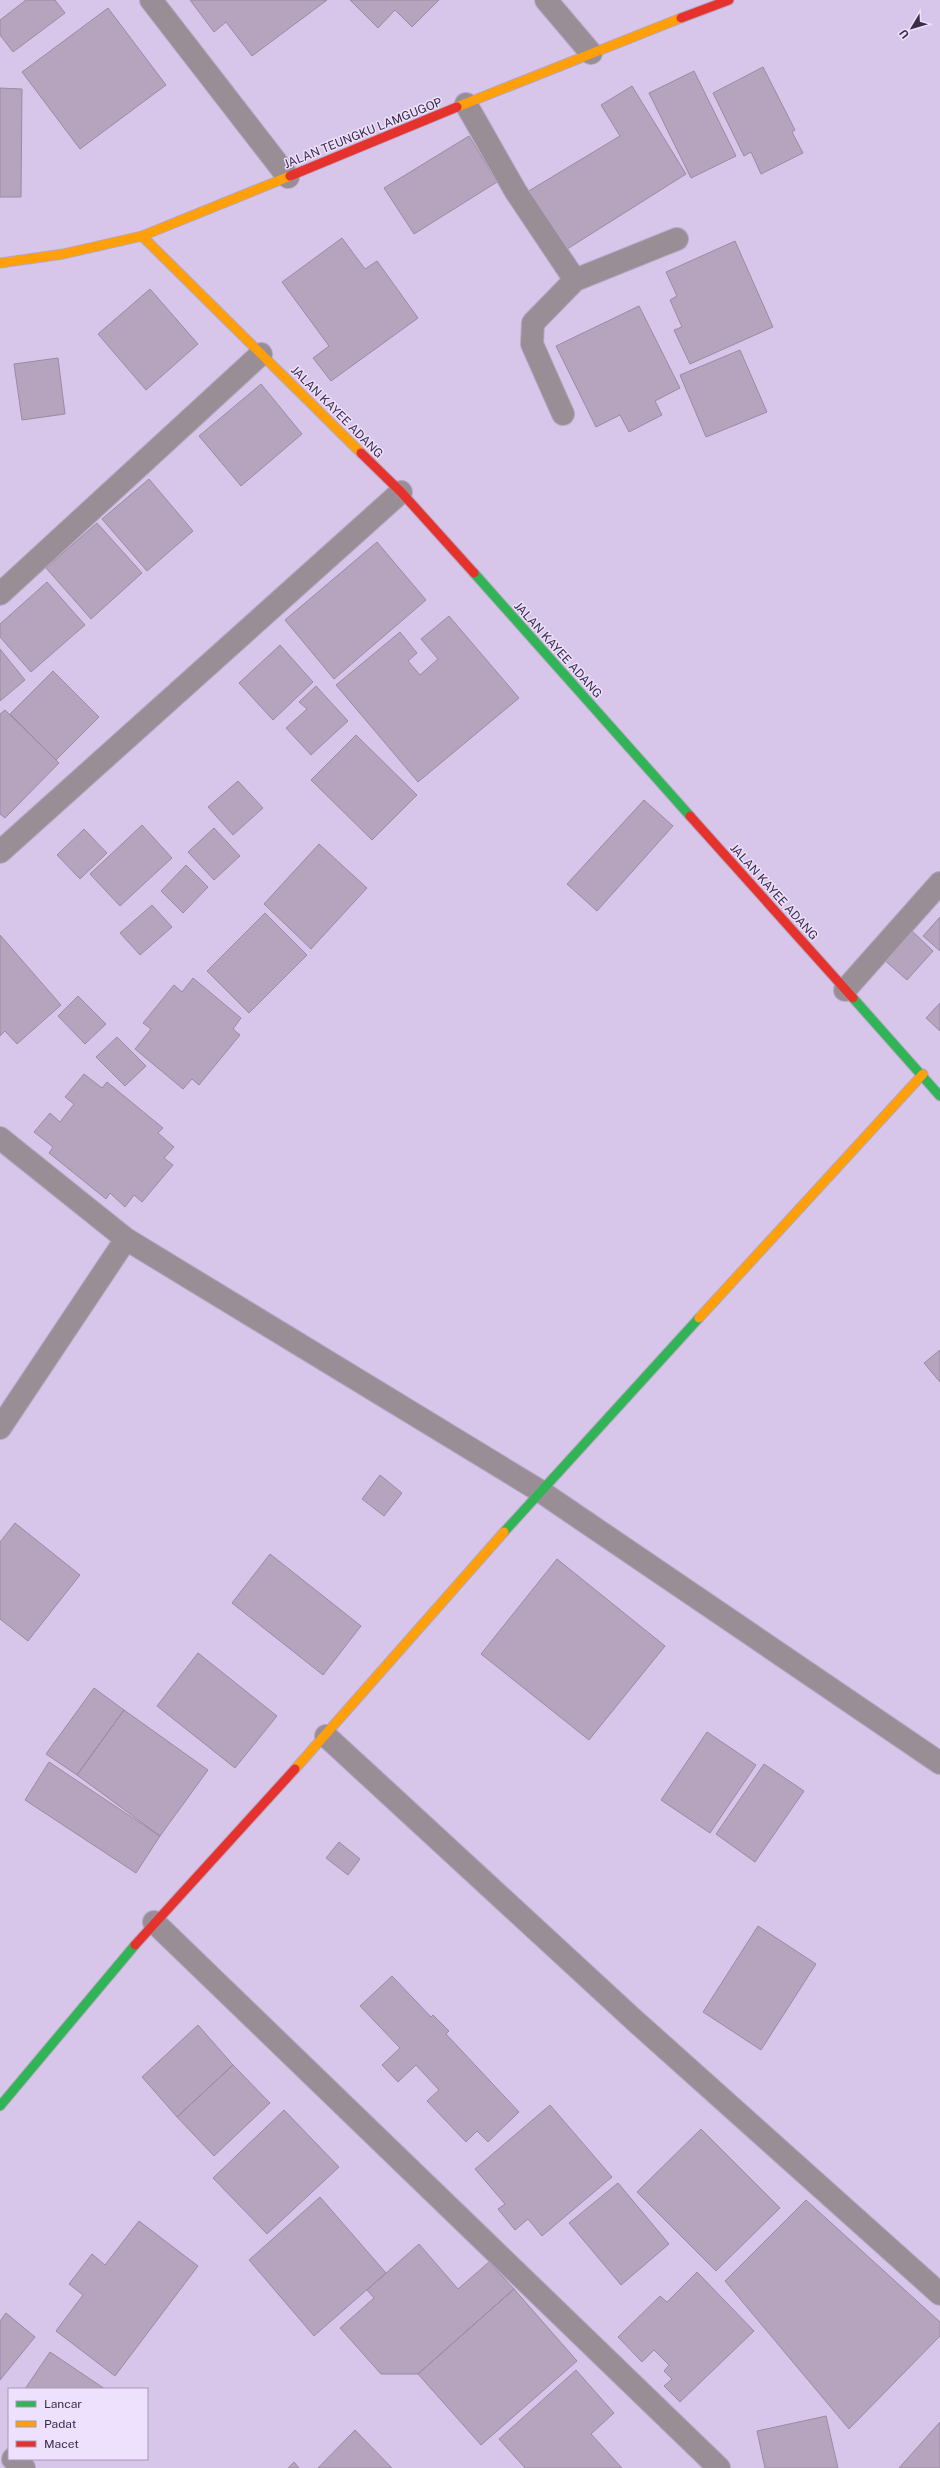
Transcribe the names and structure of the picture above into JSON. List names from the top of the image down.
{
  "streets": {
    "street": ["JALAN TEUNGKU LAMGUGOP", "JALAN KAYEE ADANG"]
  },
  "crossings": [
    ["JALAN TEUNGKU LAMGUGOP", "JALAN KAYEE ADANG"]
  ],
  "legend": ["Lancar", "Padat", "Macet"],
  "north": "bottom left"
}
